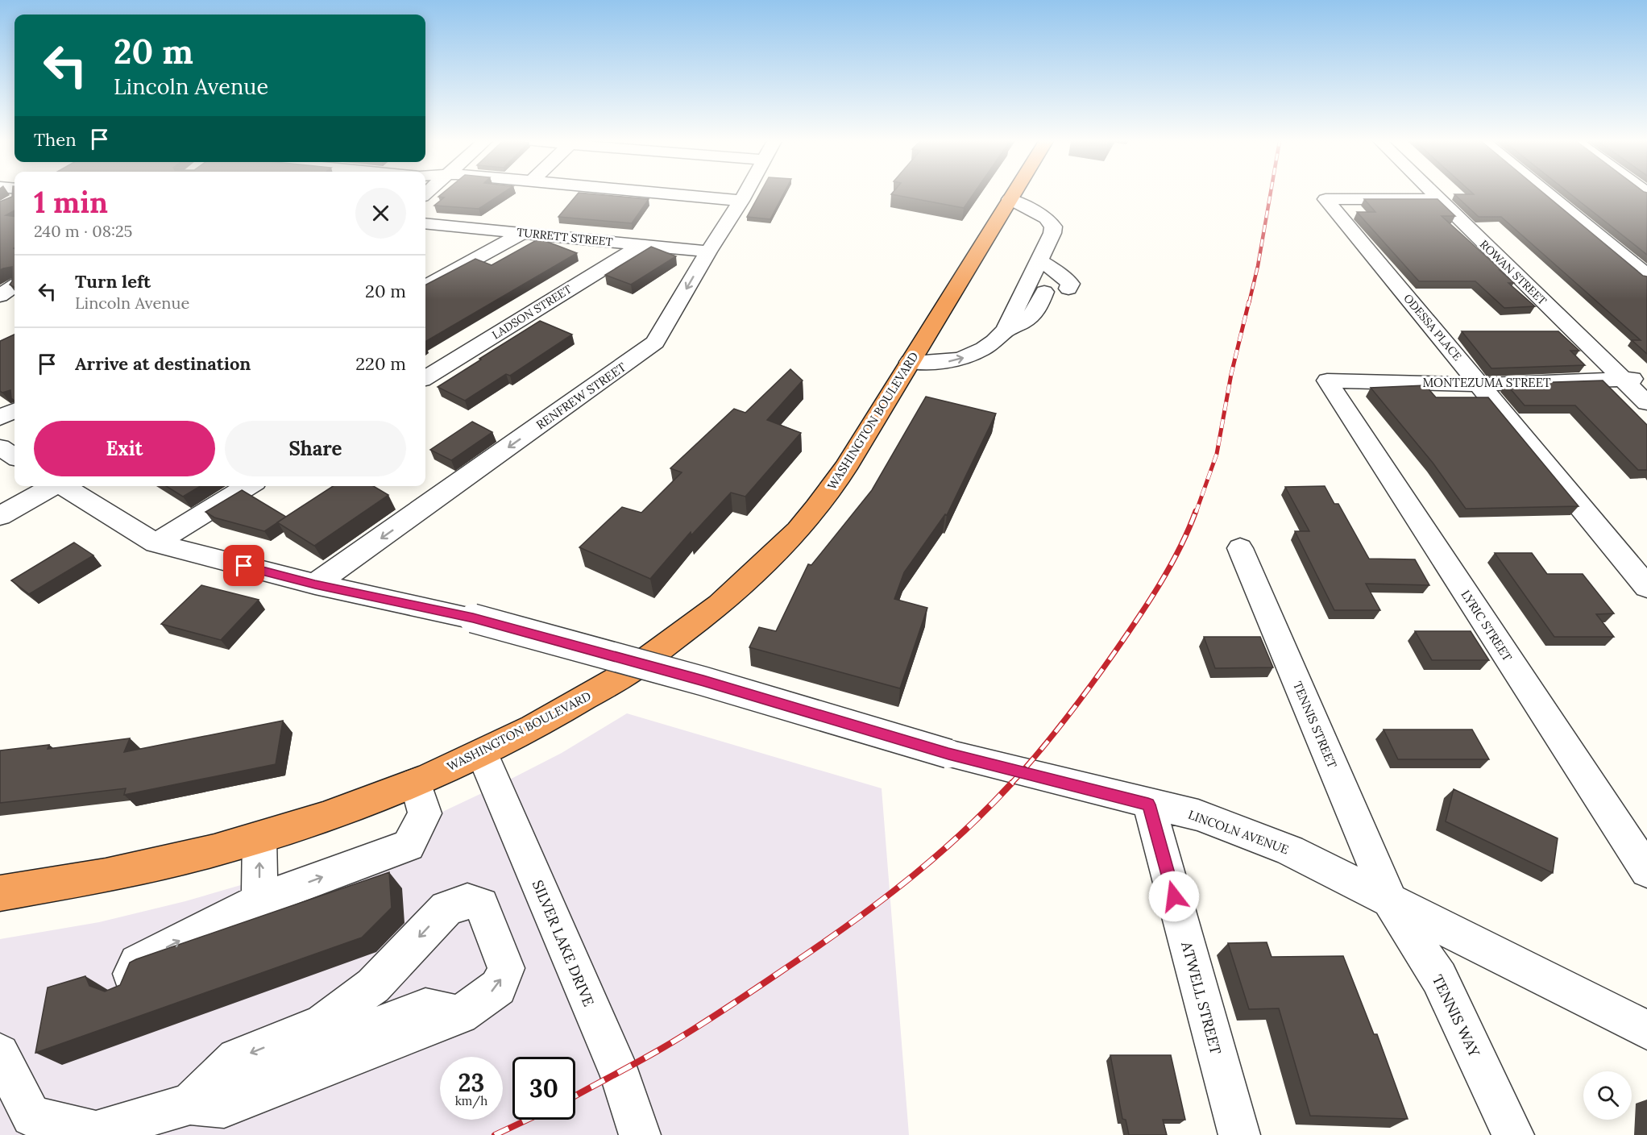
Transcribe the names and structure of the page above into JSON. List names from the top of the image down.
{
  "streets": {
    "highway": ["WASHINGTON BOULEVARD"],
    "street": [
      "TURRETT STREET",
      "ROWAN STREET",
      "LADSON STREET",
      "ODESSA PLACE",
      "MONTEZUMA STREET",
      "RENFREW STREET",
      "LYRIC STREET",
      "TENNIS STREET",
      "LINCOLN AVENUE",
      "SILVER LAKE DRIVE",
      "ATWELL STREET",
      "TENNIS WAY"
    ]
  },
  "crossings": [
    ["TURRETT STREET", "LADSON STREET"],
    ["TURRETT STREET", "RENFREW STREET"],
    ["ROWAN STREET", "ODESSA PLACE"],
    ["ROWAN STREET", "MONTEZUMA STREET"],
    ["ODESSA PLACE", "MONTEZUMA STREET"],
    ["MONTEZUMA STREET", "LYRIC STREET"],
    ["RENFREW STREET", "LINCOLN AVENUE"],
    ["WASHINGTON BOULEVARD", "SILVER LAKE DRIVE"],
    ["TENNIS STREET", "LINCOLN AVENUE"],
    ["TENNIS STREET", "TENNIS WAY"],
    ["LINCOLN AVENUE", "ATWELL STREET"],
    ["LINCOLN AVENUE", "TENNIS WAY"]
  ],
  "one_way": ["RENFREW STREET"],
  "page": {
    "turn": ["20 m", "Lincoln Avenue"],
    "then": "Then",
    "heading": ["1 min", "240 m · 08:25"],
    "list": [
      {
        "name": "Turn left",
        "note": "Lincoln Avenue",
        "value": "20 m"
      },
      {
        "name": "Arrive at destination",
        "value": "220 m"
      }
    ],
    "buttons": ["Exit", "Share"],
    "speed": "23 km/h",
    "limit": "30"
  }
}
